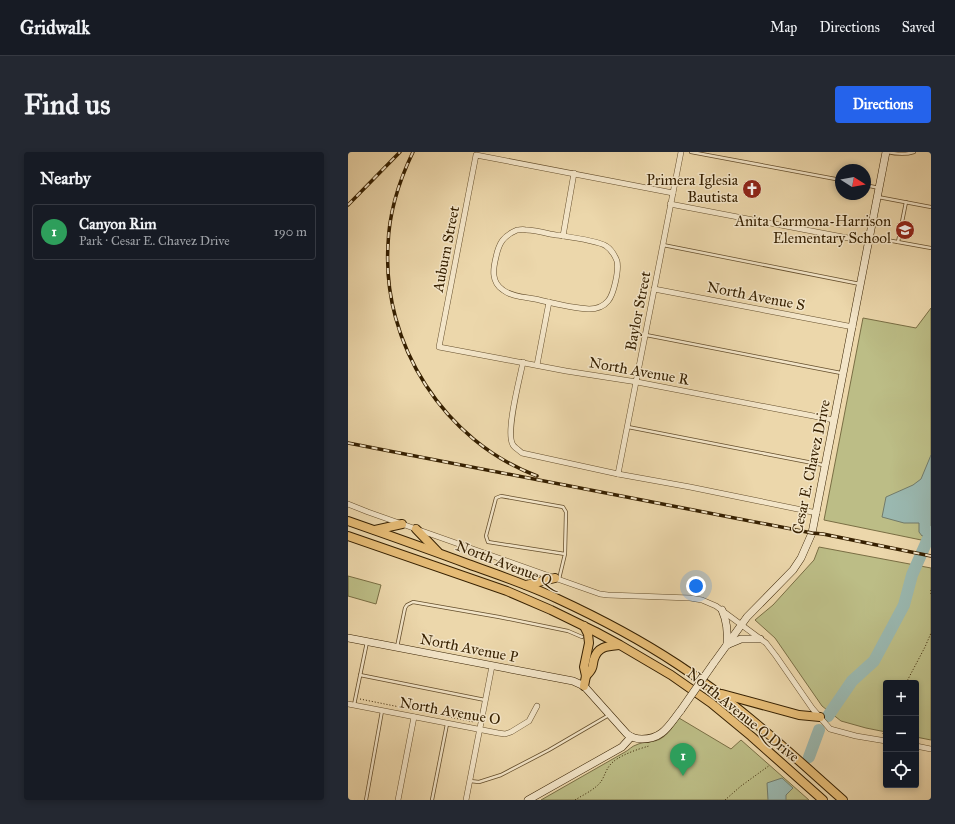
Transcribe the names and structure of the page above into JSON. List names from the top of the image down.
{
  "streets": {
    "main road": ["North Avenue Q", "North Avenue Q Drive"],
    "street": [
      "Auburn Street",
      "North Avenue S",
      "Baylor Street",
      "North Avenue R",
      "Cesar E. Chavez Drive",
      "North Avenue P",
      "North Avenue O"
    ]
  },
  "crossings": [
    ["Auburn Street", "North Avenue R"],
    ["North Avenue S", "Baylor Street"],
    ["North Avenue S", "Cesar E. Chavez Drive"],
    ["Baylor Street", "North Avenue R"],
    ["North Avenue R", "Cesar E. Chavez Drive"],
    ["North Avenue Q", "North Avenue Q Drive"]
  ],
  "places": {
    "church": ["Primera Iglesia Bautista"],
    "school or university": ["Anita Carmona-Harrison Elementary School"]
  },
  "north": "right",
  "page": {
    "header": "Gridwalk",
    "nav": ["Map", "Directions", "Saved"],
    "buttons": "Directions",
    "title": "Find us",
    "heading": "Nearby",
    "list": [
      {
        "mark": "1",
        "name": "Canyon Rim",
        "note": "Park · Cesar E. Chavez Drive",
        "value": "190 m"
      }
    ],
    "map_buttons": ["+", "−"],
    "pins": "1"
  }
}
